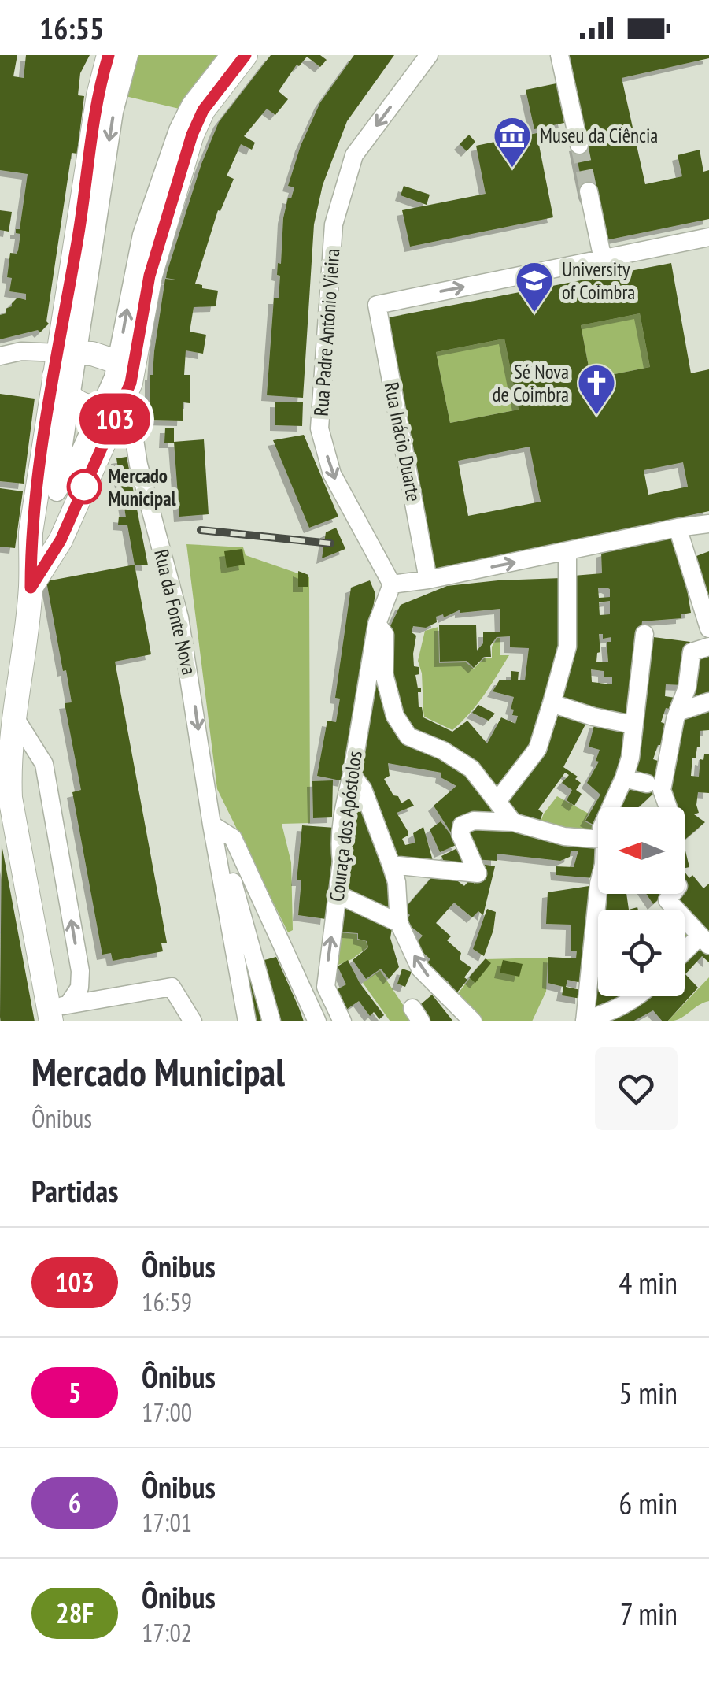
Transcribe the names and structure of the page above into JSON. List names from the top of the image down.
{
  "streets": {
    "street": [
      "Rua Padre António Vieira",
      "Rua Inácio Duarte",
      "Rua da Fonte Nova",
      "Couraça dos Apóstolos"
    ]
  },
  "crossings": [
    ["Rua Padre António Vieira", "Couraça dos Apóstolos"]
  ],
  "one_way": ["Rua Padre António Vieira", "Rua da Fonte Nova"],
  "places": {
    "museum": ["Museu da Ciência"],
    "school or university": ["University of Coimbra"],
    "church": ["Sé Nova de Coimbra"],
    "other": ["Mercado Municipal"]
  },
  "lines": ["bus line 103"],
  "north": "left",
  "page": {
    "status": "16:55",
    "on_map": "103",
    "heading": [
      ["Mercado Municipal", "Ônibus"],
      "Partidas"
    ],
    "list": [
      {
        "mark": "103",
        "name": "Ônibus",
        "note": "16:59",
        "value": "4 min"
      },
      {
        "mark": "5",
        "name": "Ônibus",
        "note": "17:00",
        "value": "5 min"
      },
      {
        "mark": "6",
        "name": "Ônibus",
        "note": "17:01",
        "value": "6 min"
      },
      {
        "mark": "28F",
        "name": "Ônibus",
        "note": "17:02",
        "value": "7 min"
      }
    ]
  }
}
